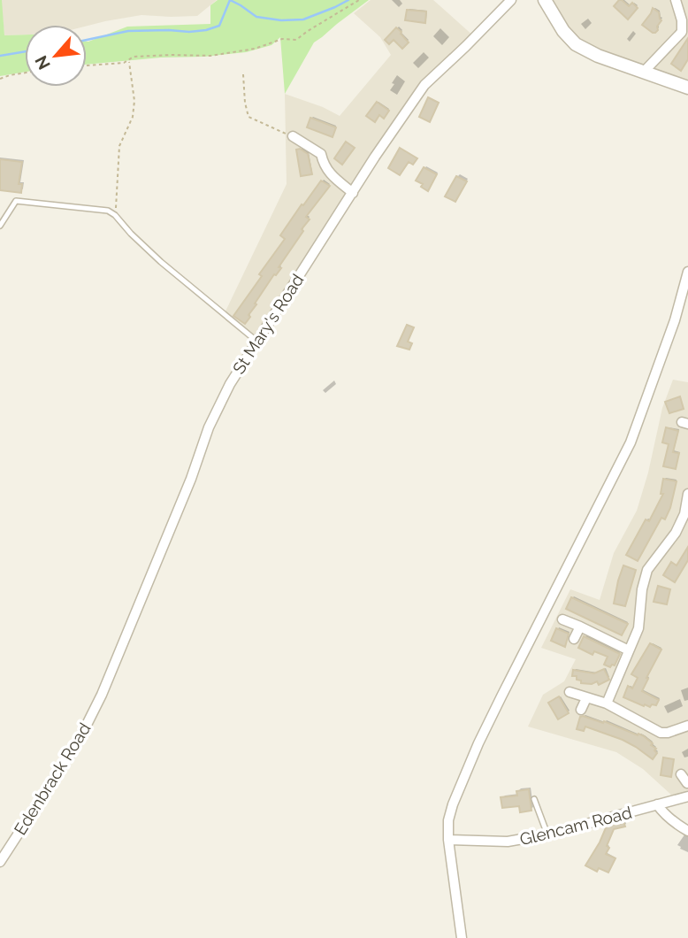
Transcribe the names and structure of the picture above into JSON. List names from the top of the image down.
{
  "streets": {
    "street": ["St Mary's Road", "Edenbrack Road", "Glencam Road"]
  },
  "crossings": [
    ["St Mary's Road", "Edenbrack Road"]
  ],
  "north": "bottom left"
}
